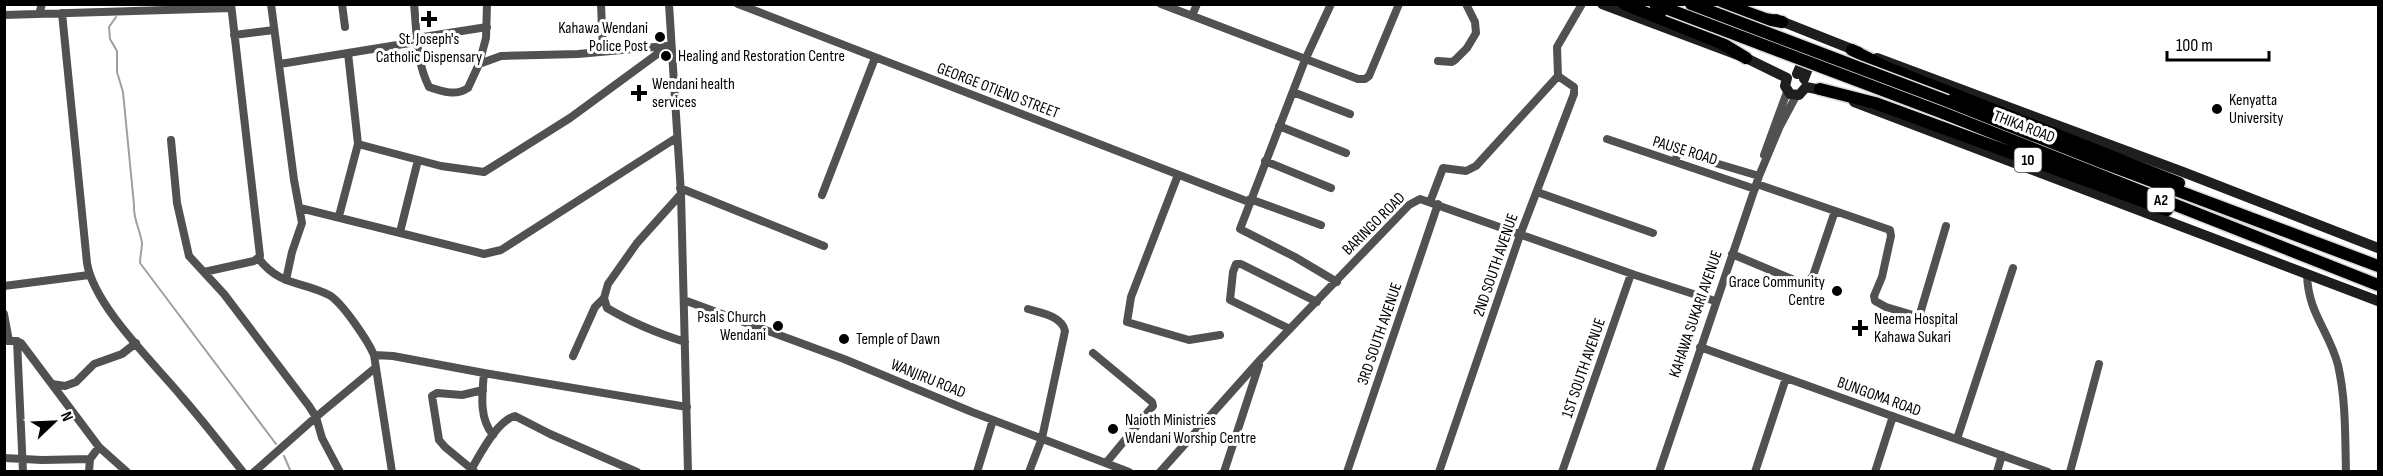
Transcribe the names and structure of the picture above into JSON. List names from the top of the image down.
{
  "streets": {
    "highway": ["THIKA ROAD", "10", "A2"],
    "street": [
      "GEORGE OTIENO STREET",
      "PAUSE ROAD",
      "BARINGO ROAD",
      "2ND SOUTH AVENUE",
      "KAHAWA SUKARI AVENUE",
      "3RD SOUTH AVENUE",
      "1ST SOUTH AVENUE",
      "WANJIRU ROAD",
      "BUNGOMA ROAD"
    ]
  },
  "crossings": [
    ["THIKA ROAD", "10"],
    ["PAUSE ROAD", "KAHAWA SUKARI AVENUE"],
    ["BARINGO ROAD", "3RD SOUTH AVENUE"],
    ["2ND SOUTH AVENUE", "3RD SOUTH AVENUE"],
    ["KAHAWA SUKARI AVENUE", "BUNGOMA ROAD"]
  ],
  "places": {
    "health": ["St. Joseph's Catholic Dispensary", "Wendani health services", "Neema Hospital Kahawa Sukari"],
    "other": [
      "Kahawa Wendani Police Post",
      "Healing and Restoration Centre",
      "Kenyatta University",
      "Grace Community Centre",
      "Psals Church Wendani",
      "Temple of Dawn",
      "Naioth Ministries Wendani Worship Centre"
    ]
  },
  "scale_bar": "100 m",
  "north": "top right"
}
